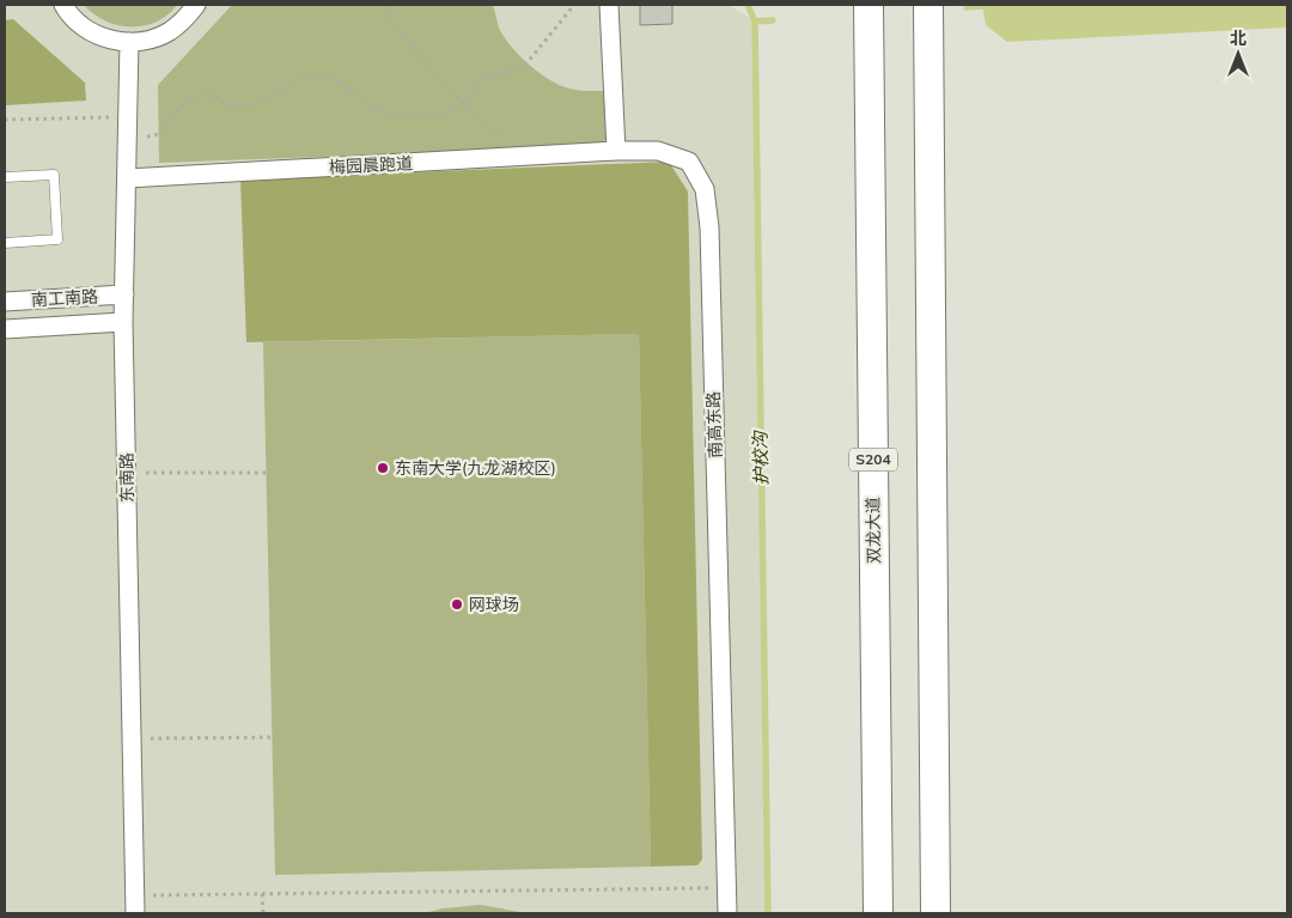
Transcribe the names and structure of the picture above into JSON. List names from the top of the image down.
{
  "streets": {
    "main road": ["S204", "双龙大道"],
    "street": [
      "梅园晨跑道",
      "南工南路",
      "南高东路",
      "东南路"
    ]
  },
  "crossings": [
    ["梅园晨跑道", "南高东路"],
    ["梅园晨跑道", "东南路"],
    ["南工南路", "东南路"]
  ],
  "water": ["护校沟"],
  "places": ["东南大学(九龙湖校区)", "网球场"],
  "north": "top"
}
